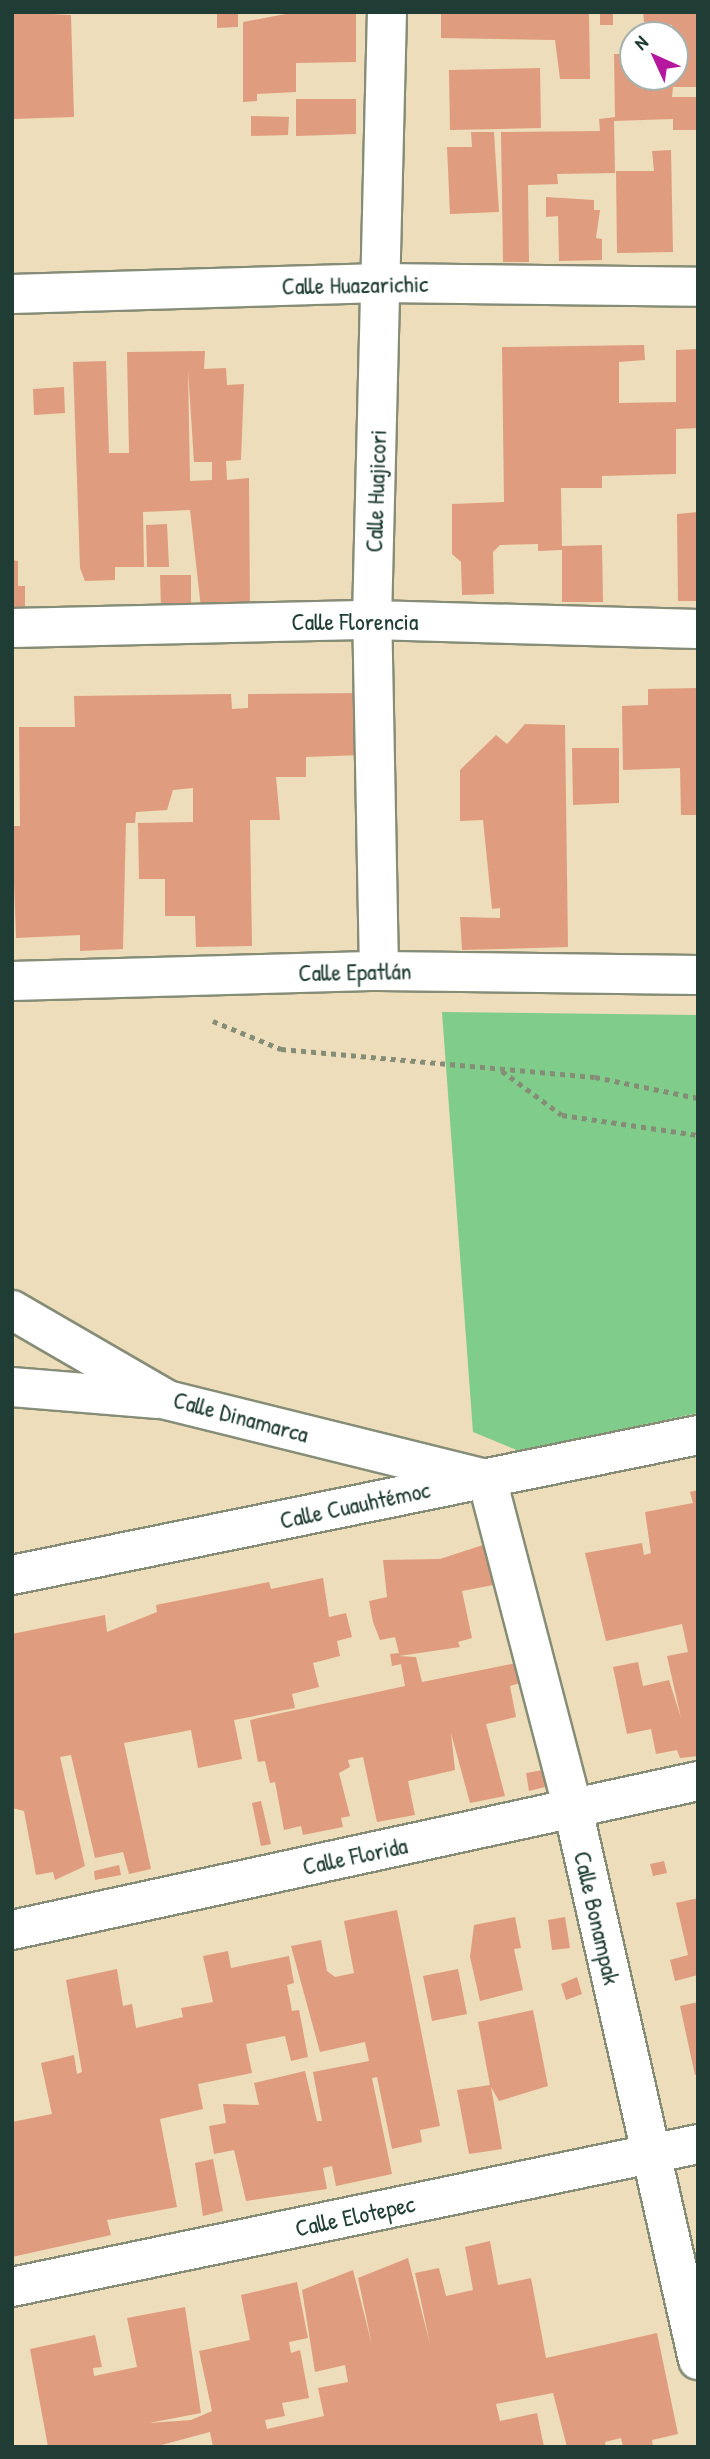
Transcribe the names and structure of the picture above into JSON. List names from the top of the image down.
{
  "streets": {
    "street": [
      "Calle Huazarichic",
      "Calle Huajicori",
      "Calle Florencia",
      "Calle Epatlán",
      "Calle Dinamarca",
      "Calle Cuauhtémoc",
      "Calle Florida",
      "Calle Bonampak",
      "Calle Elotepec"
    ]
  },
  "crossings": [
    ["Calle Huazarichic", "Calle Huajicori"],
    ["Calle Huajicori", "Calle Florencia"],
    ["Calle Huajicori", "Calle Epatlán"],
    ["Calle Dinamarca", "Calle Cuauhtémoc"],
    ["Calle Dinamarca", "Calle Bonampak"],
    ["Calle Cuauhtémoc", "Calle Bonampak"],
    ["Calle Florida", "Calle Bonampak"],
    ["Calle Bonampak", "Calle Elotepec"]
  ],
  "north": "top left"
}
